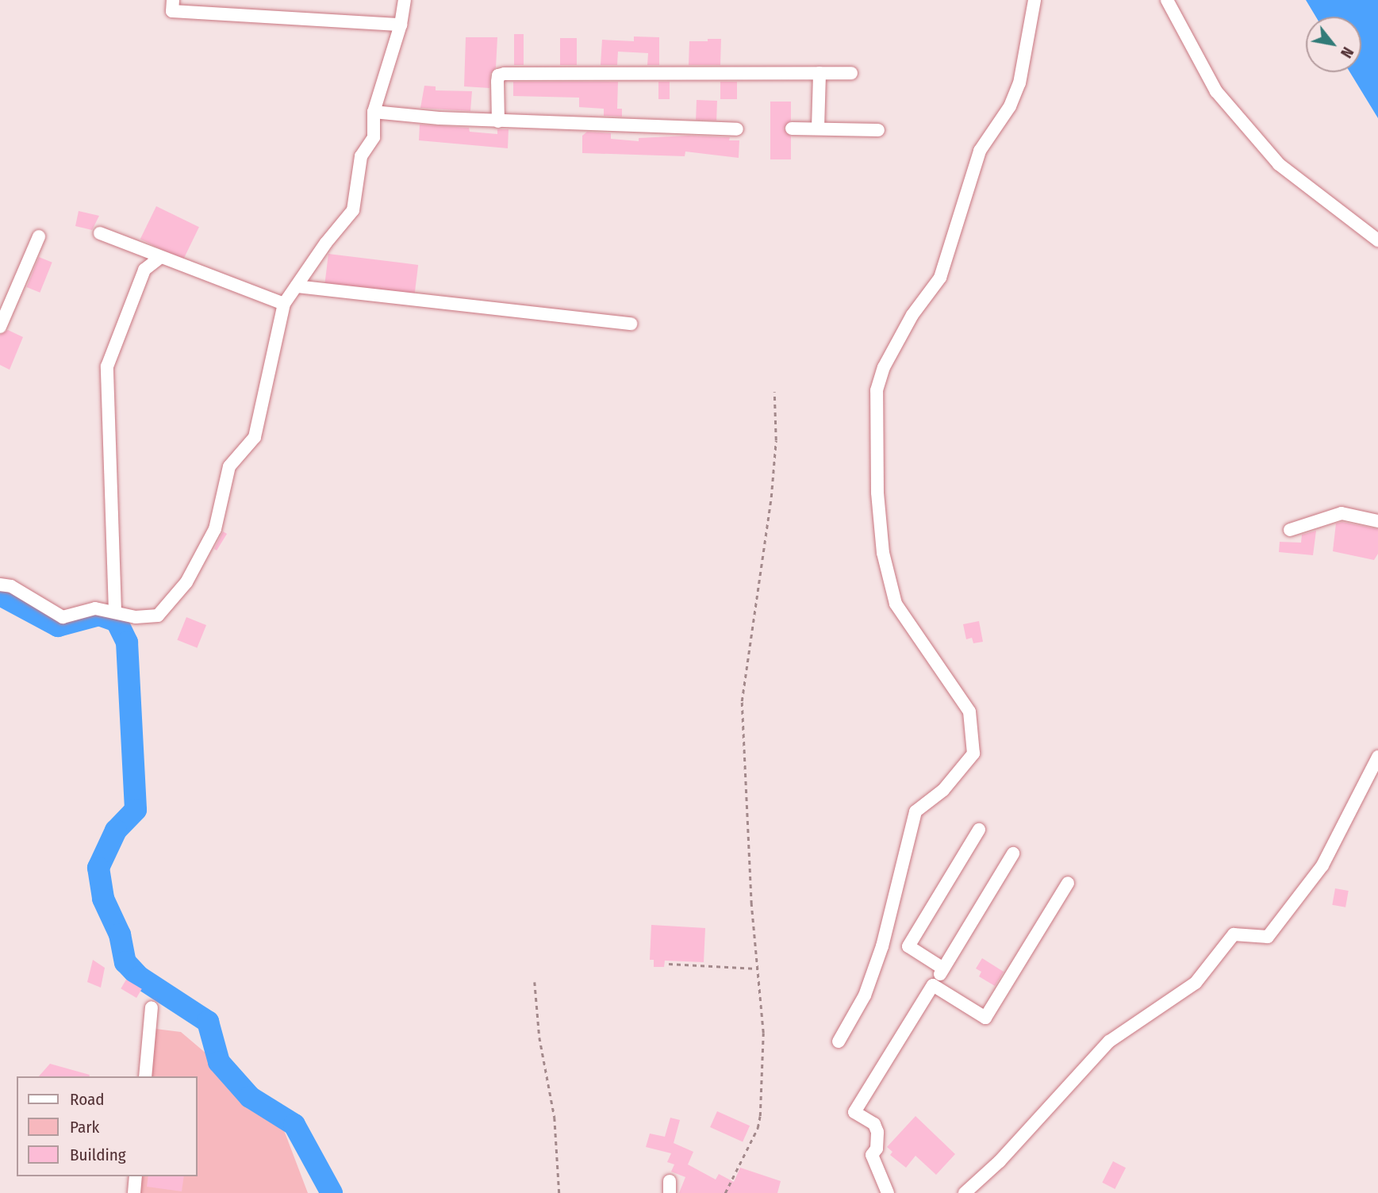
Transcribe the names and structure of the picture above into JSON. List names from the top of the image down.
{
  "legend": ["Road", "Park", "Building"],
  "north": "bottom right"
}
